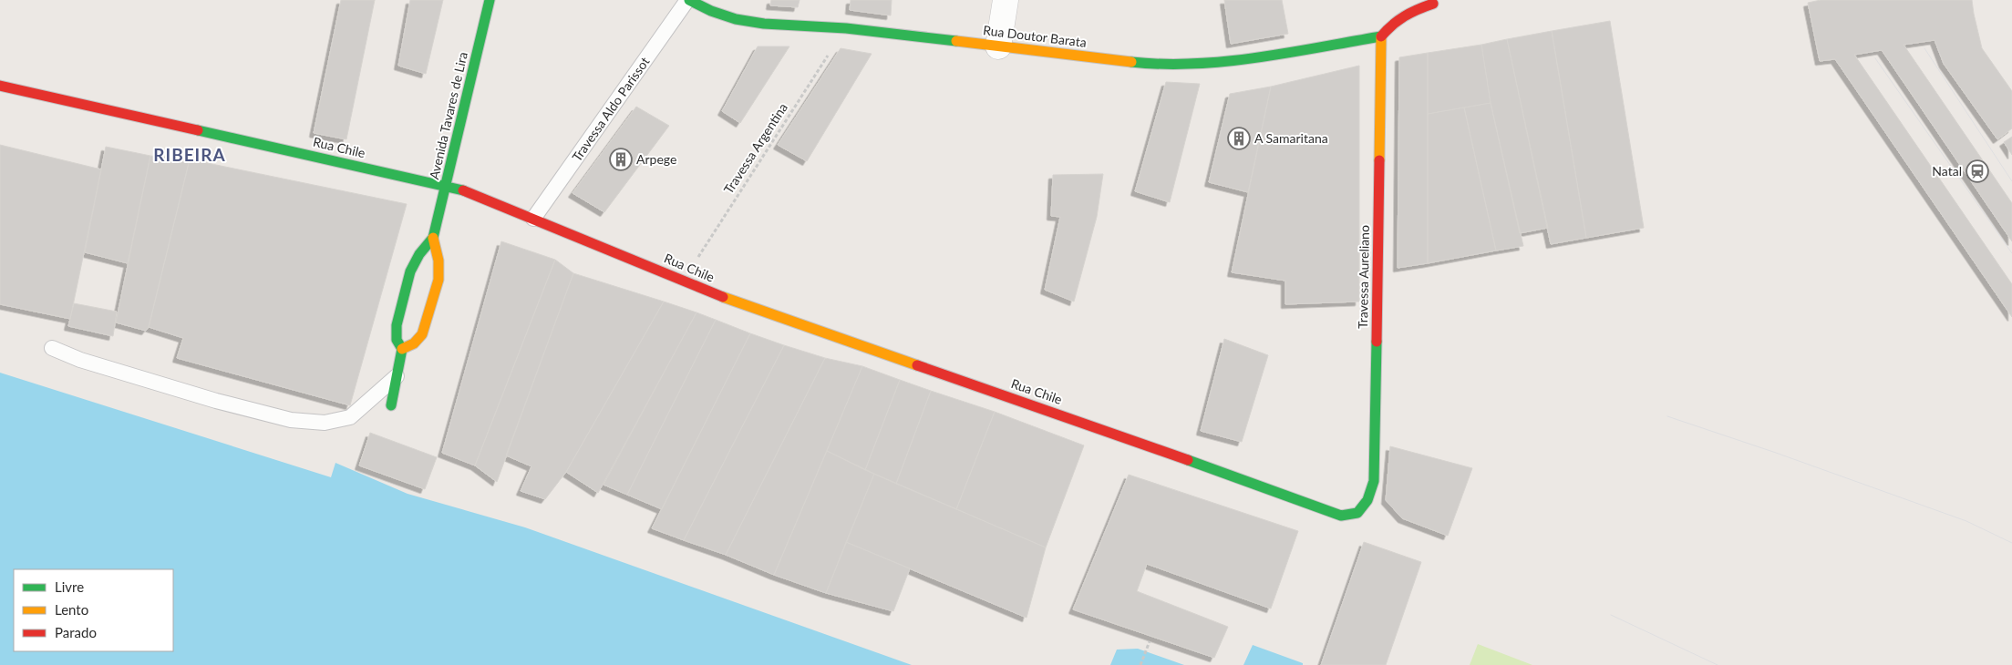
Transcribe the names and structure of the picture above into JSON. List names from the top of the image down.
{
  "streets": {
    "street": [
      "Rua Doutor Barata",
      "Avenida Tavares de Lira",
      "Rua Chile",
      "Travessa Aureliano"
    ],
    "lane": ["Travessa Aldo Parissot"],
    "path": ["Travessa Argentina"]
  },
  "crossings": [
    ["Rua Doutor Barata", "Travessa Aldo Parissot"],
    ["Rua Doutor Barata", "Travessa Argentina"],
    ["Rua Doutor Barata", "Travessa Aureliano"],
    ["Travessa Aldo Parissot", "Rua Chile"],
    ["Avenida Tavares de Lira", "Rua Chile"],
    ["Rua Chile", "Travessa Argentina"],
    ["Rua Chile", "Travessa Aureliano"]
  ],
  "districts": ["RIBEIRA"],
  "places": {
    "building": ["A Samaritana", "Arpege"],
    "station": ["Natal"]
  },
  "legend": ["Livre", "Lento", "Parado"]
}
